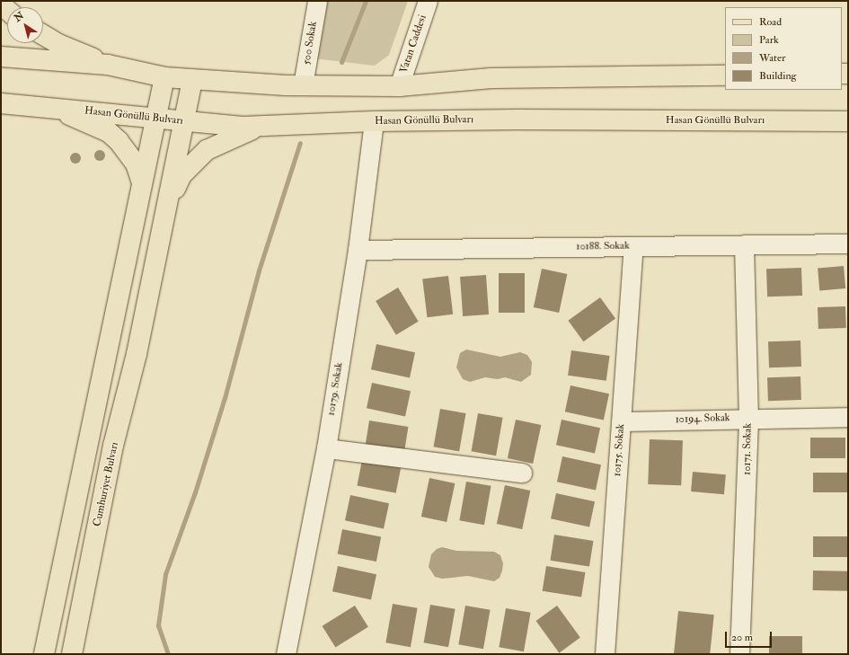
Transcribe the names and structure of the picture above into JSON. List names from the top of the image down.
{
  "streets": {
    "main road": ["Hasan Gönüllü Bulvarı", "Cumhuriyet Bulvarı"],
    "street": [
      "500 Sokak",
      "Vatan Caddesi",
      "10188. Sokak",
      "10179. Sokak",
      "10194. Sokak",
      "10171. Sokak",
      "10175. Sokak"
    ]
  },
  "crossings": [
    ["Hasan Gönüllü Bulvarı", "10179. Sokak"],
    ["10188. Sokak", "10179. Sokak"],
    ["10188. Sokak", "10171. Sokak"],
    ["10188. Sokak", "10175. Sokak"],
    ["10194. Sokak", "10171. Sokak"],
    ["10194. Sokak", "10175. Sokak"]
  ],
  "legend": [
    "Road",
    "Park",
    "Water",
    "Building"
  ],
  "scale_bar": "20 m",
  "north": "top left"
}
